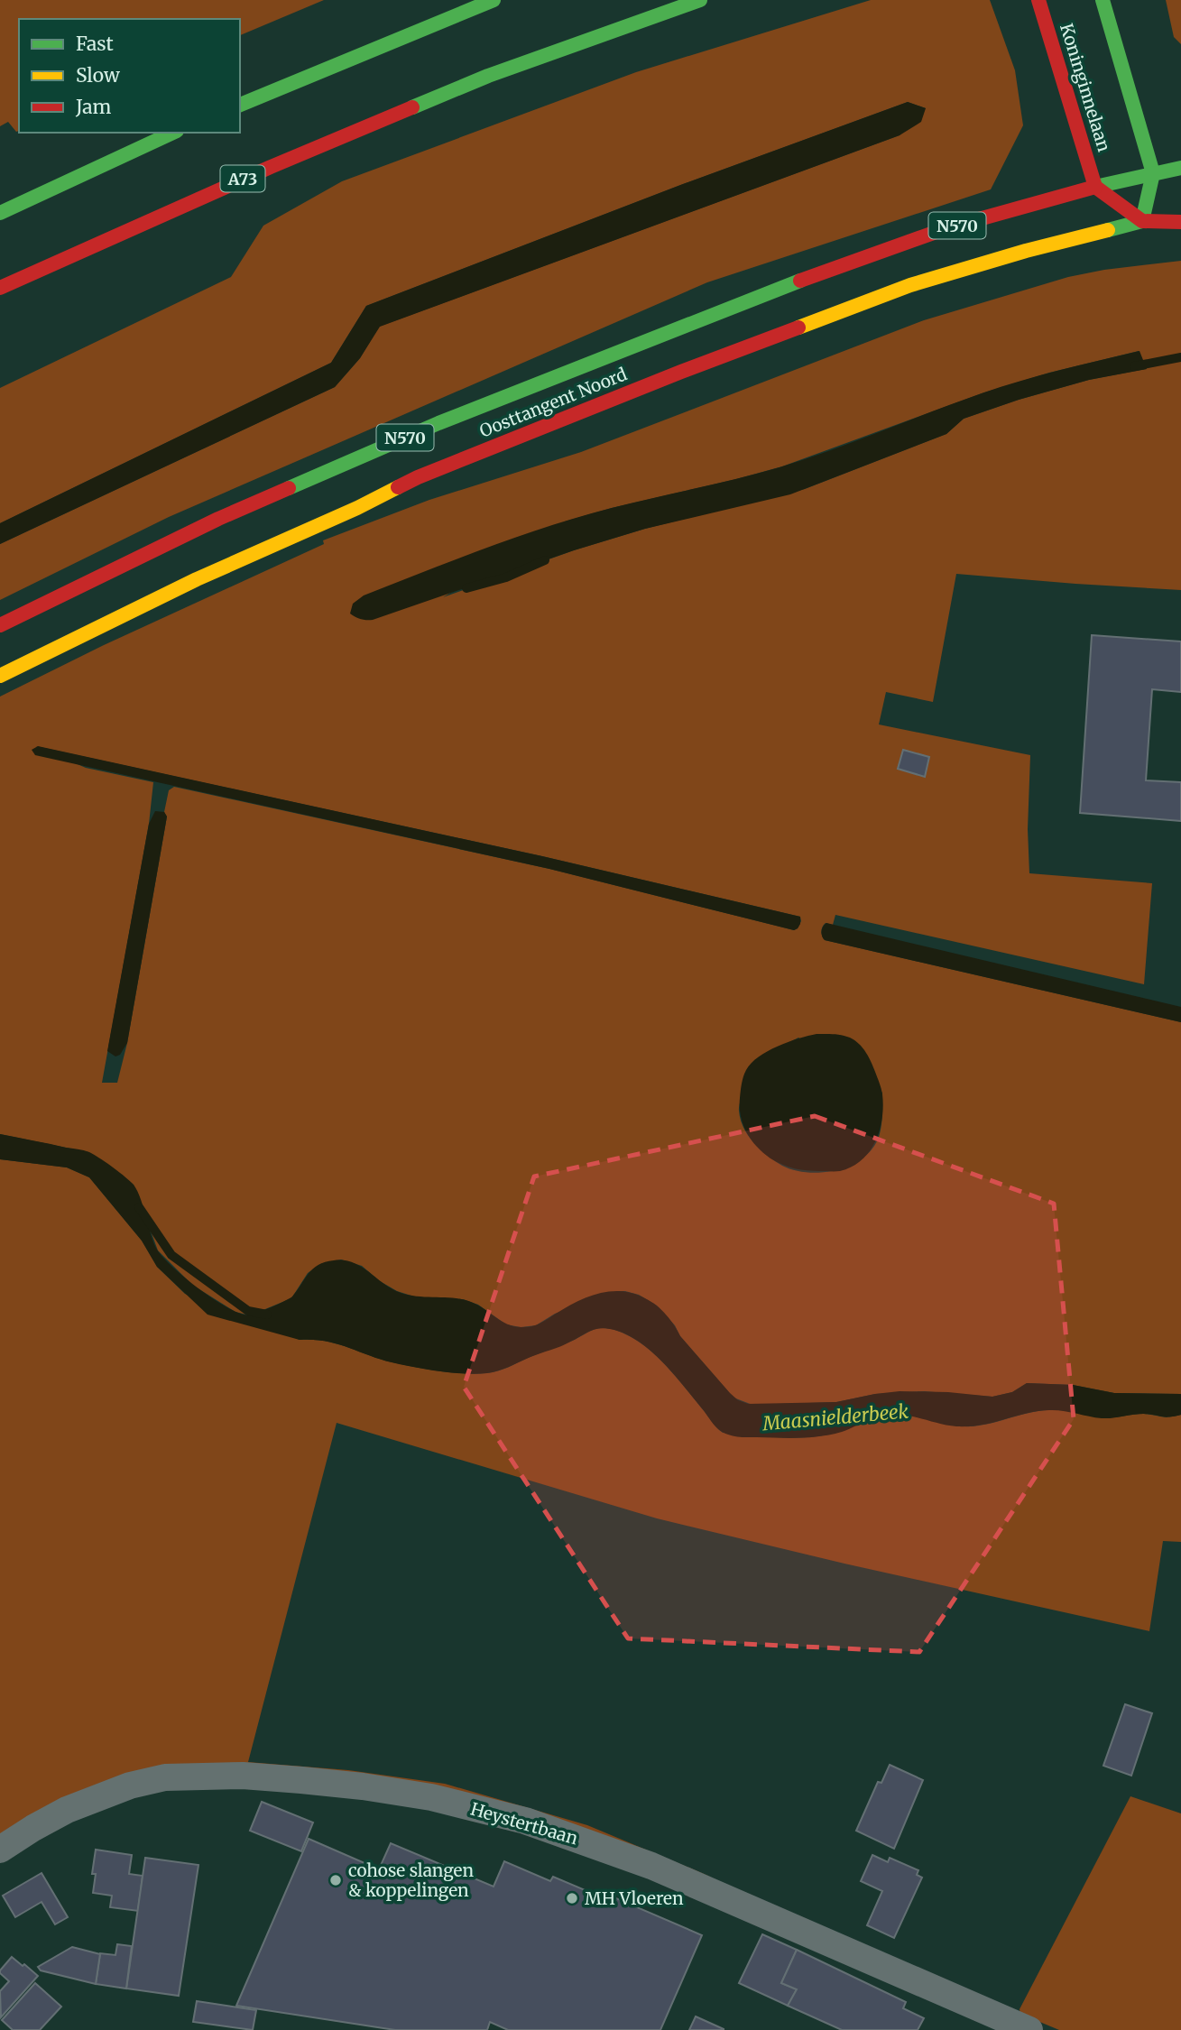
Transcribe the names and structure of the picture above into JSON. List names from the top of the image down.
{
  "streets": {
    "main road": [
      "Koninginnelaan",
      "A73",
      "N570",
      "Oosttangent Noord"
    ],
    "street": ["Heystertbaan"]
  },
  "crossings": [
    ["Koninginnelaan", "Oosttangent Noord"]
  ],
  "water": ["Maasnielderbeek"],
  "places": ["cohose slangen & koppelingen", "MH Vloeren"],
  "legend": ["Fast", "Slow", "Jam"]
}
